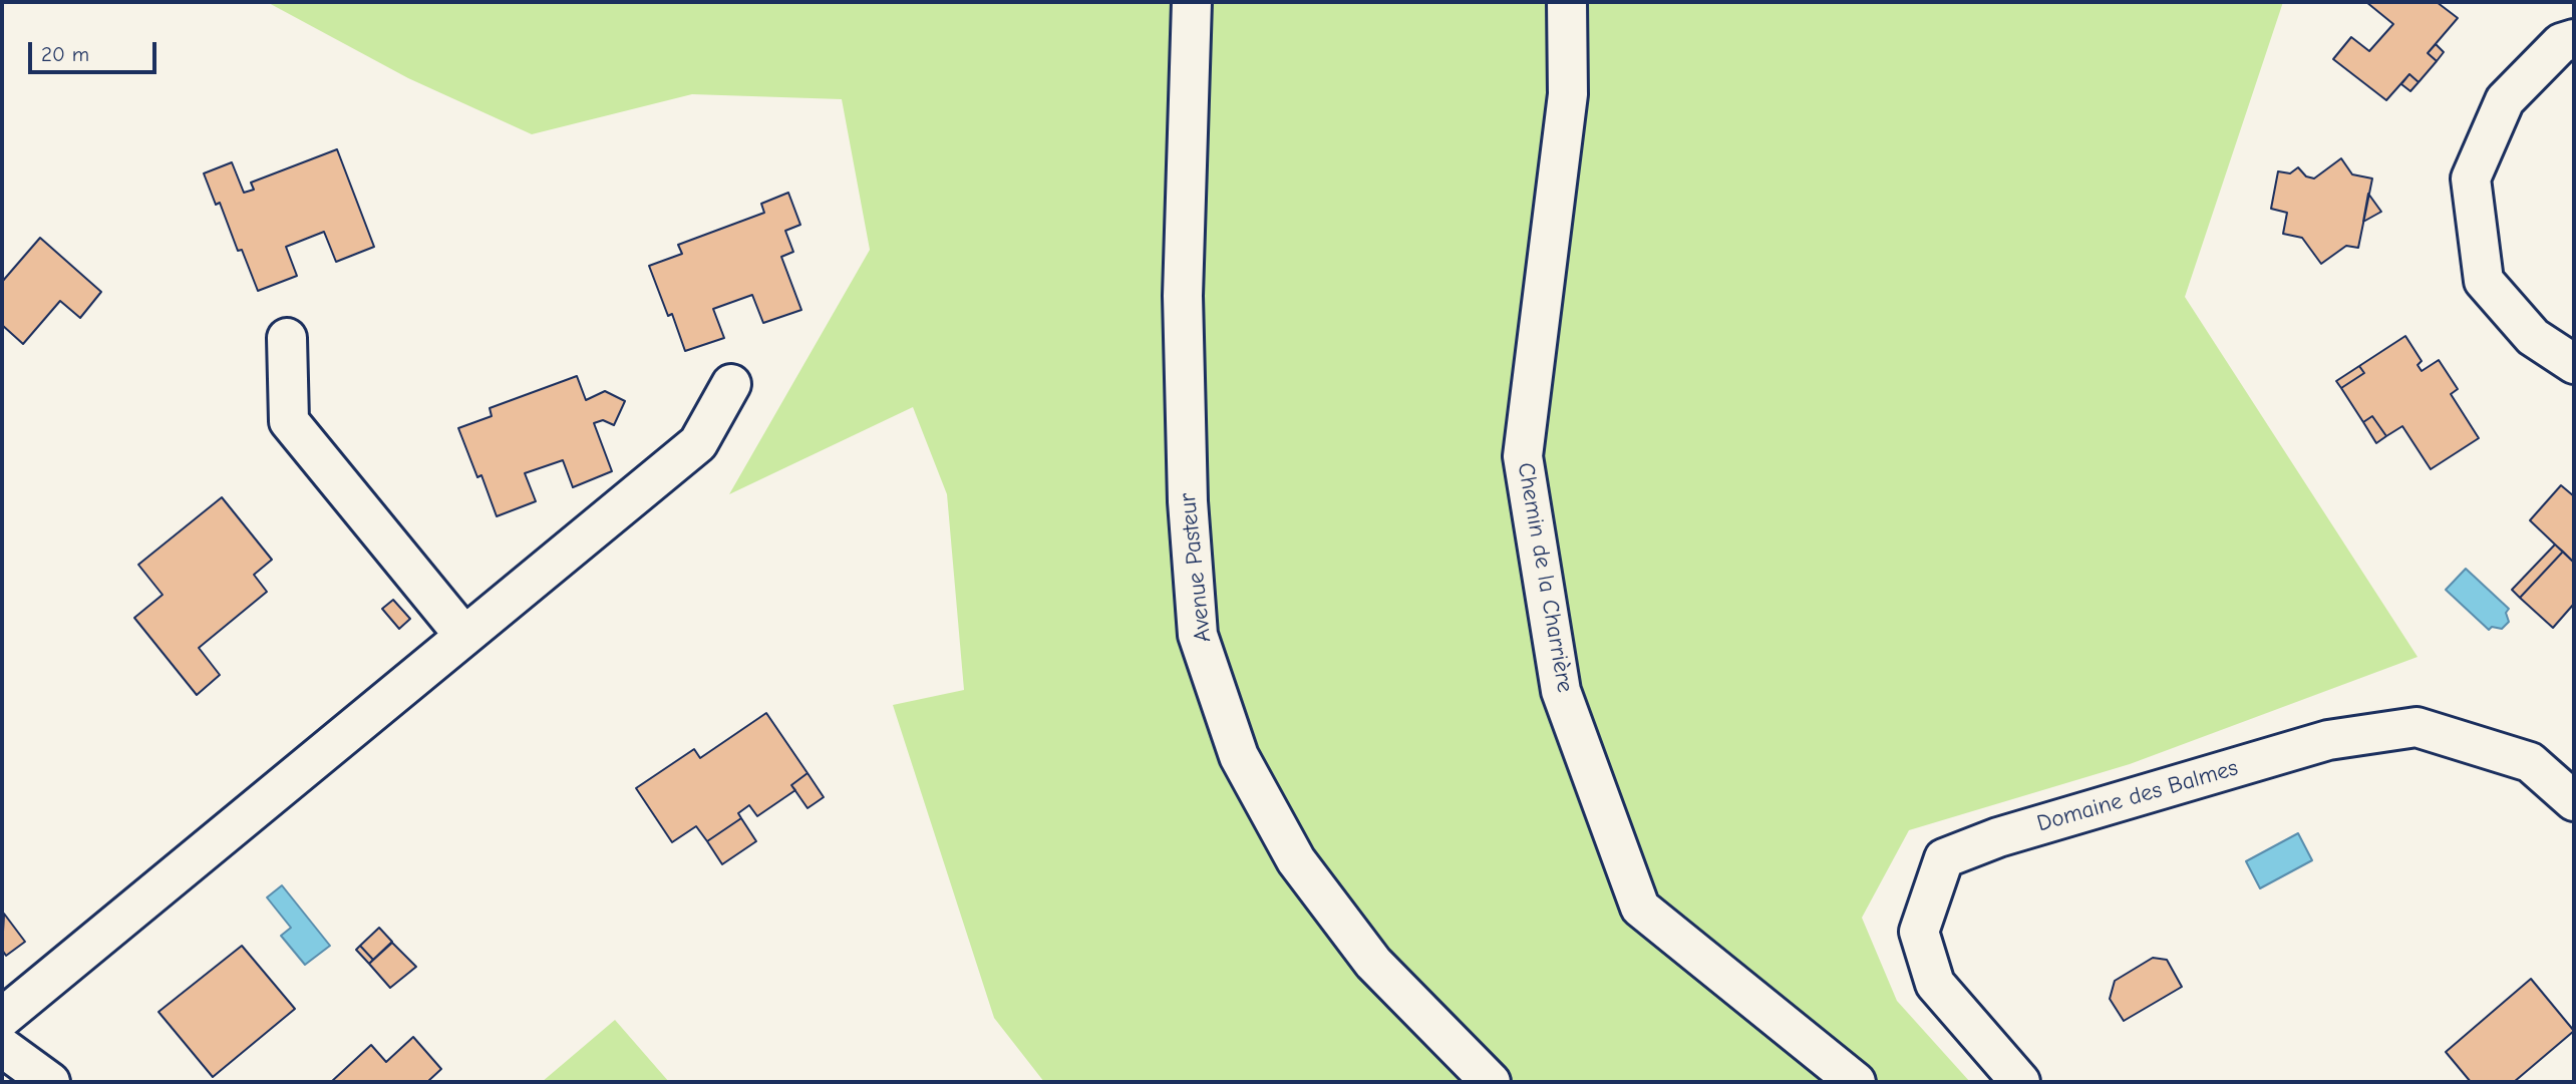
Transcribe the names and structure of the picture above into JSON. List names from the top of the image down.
{
  "streets": {
    "street": ["Avenue Pasteur", "Chemin de la Charrière", "Domaine des Balmes"]
  },
  "scale_bar": "20 m"
}
